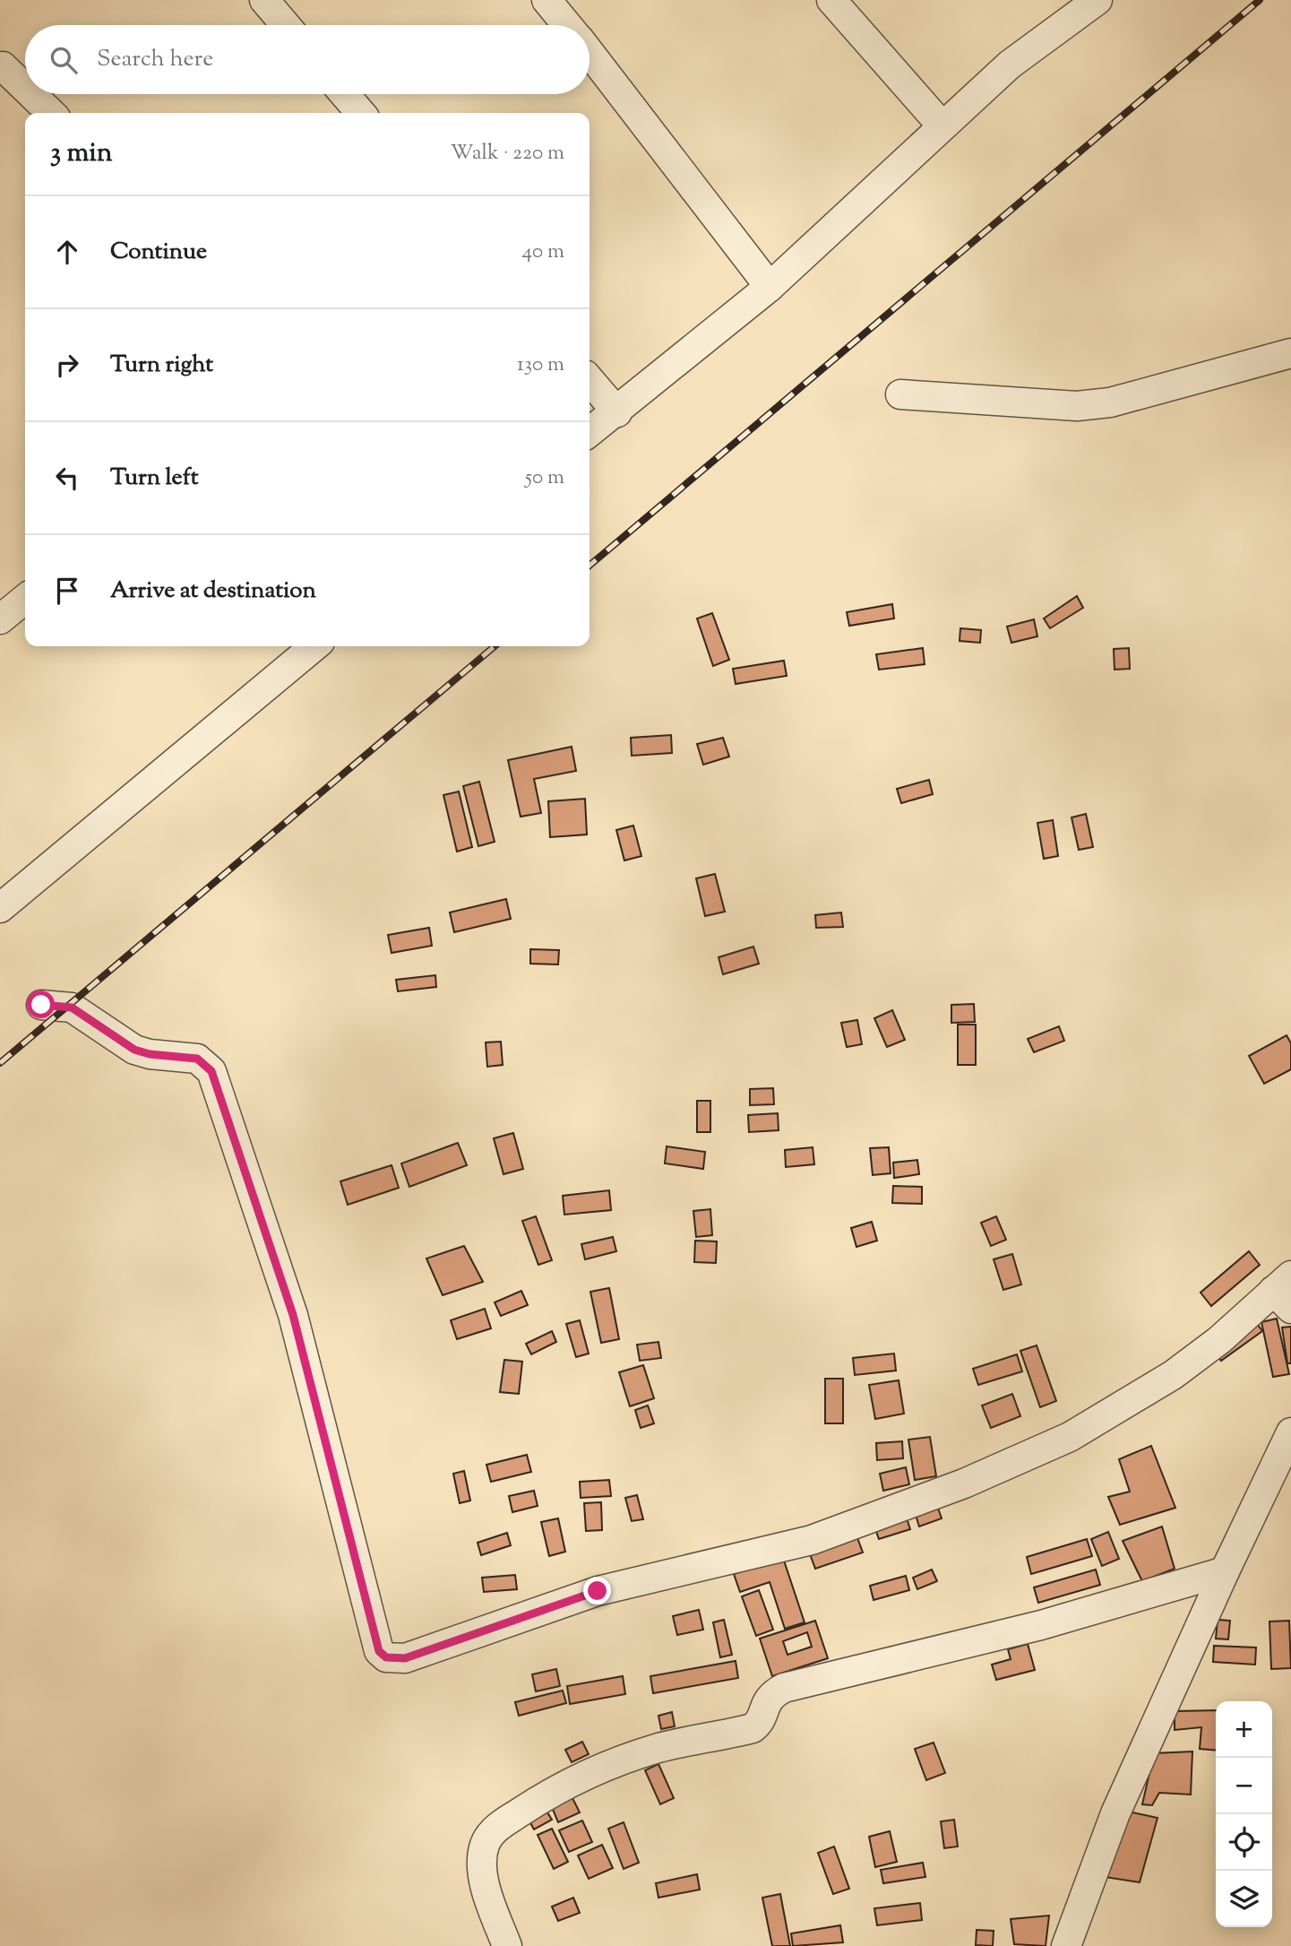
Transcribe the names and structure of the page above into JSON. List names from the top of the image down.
{
  "page": {
    "search": "Search here",
    "heading": ["3 min", "Walk · 220 m"],
    "list": [
      ["Continue", "40 m"],
      ["Turn right", "130 m"],
      ["Turn left", "50 m"],
      "Arrive at destination"
    ],
    "map_buttons": ["+", "−"]
  }
}
